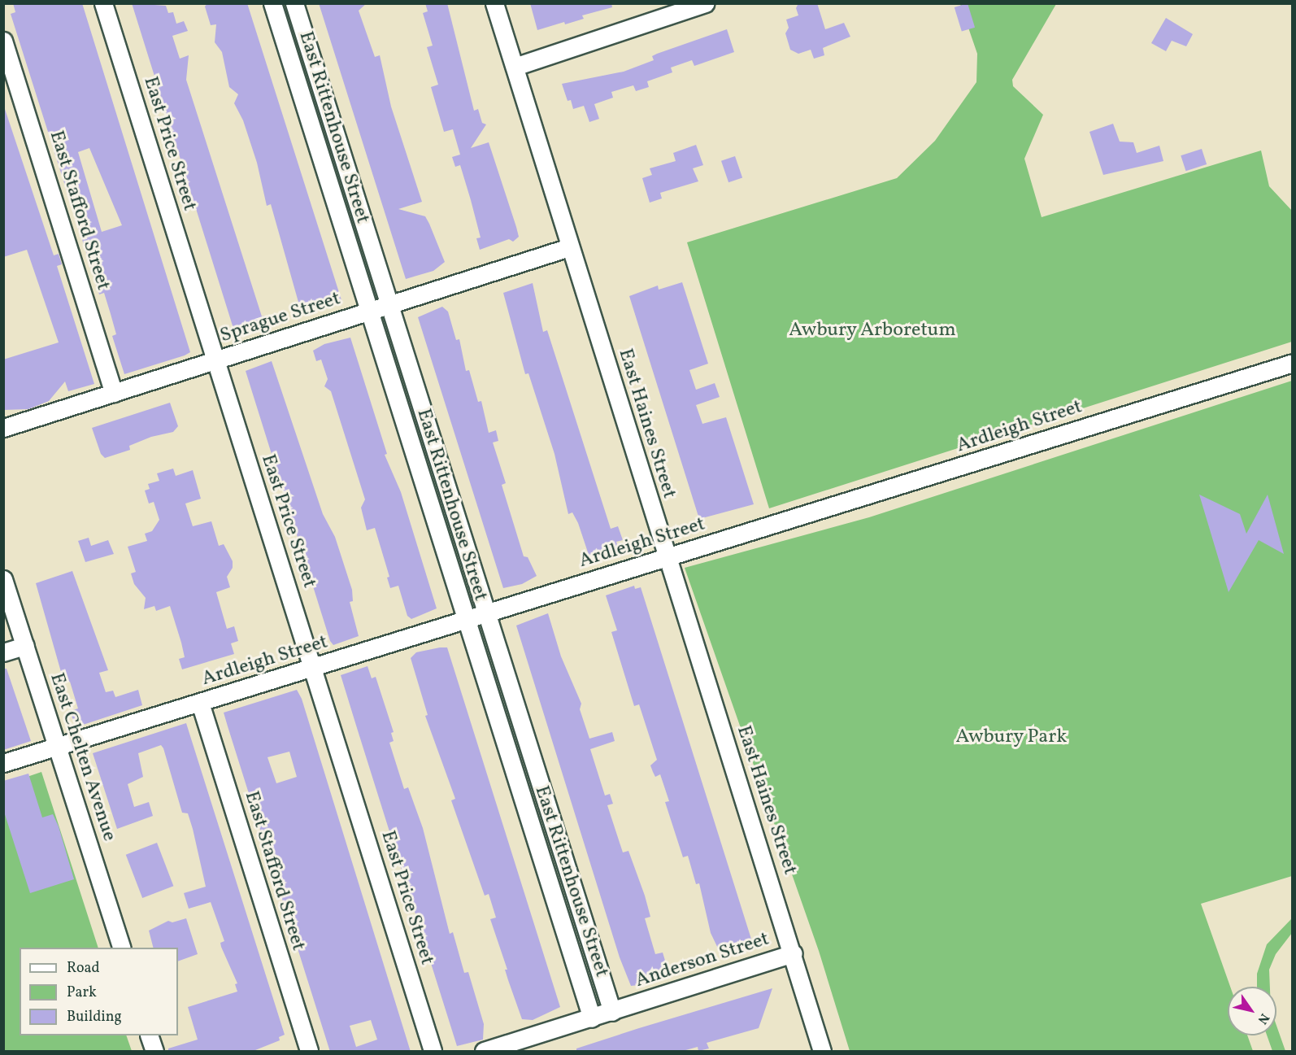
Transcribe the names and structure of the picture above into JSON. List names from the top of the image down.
{
  "streets": {
    "street": [
      "East Rittenhouse Street",
      "East Price Street",
      "East Stafford Street",
      "Sprague Street",
      "East Haines Street",
      "Ardleigh Street",
      "East Chelten Avenue",
      "Anderson Street"
    ]
  },
  "crossings": [
    ["East Rittenhouse Street", "Sprague Street"],
    ["East Rittenhouse Street", "Ardleigh Street"],
    ["East Rittenhouse Street", "Anderson Street"],
    ["East Price Street", "Sprague Street"],
    ["East Price Street", "Ardleigh Street"],
    ["East Stafford Street", "Sprague Street"],
    ["East Stafford Street", "Ardleigh Street"],
    ["Sprague Street", "East Haines Street"],
    ["East Haines Street", "Ardleigh Street"],
    ["East Haines Street", "Anderson Street"],
    ["Ardleigh Street", "East Chelten Avenue"]
  ],
  "parks": ["Awbury Arboretum", "Awbury Park"],
  "legend": ["Road", "Park", "Building"],
  "north": "bottom right"
}
